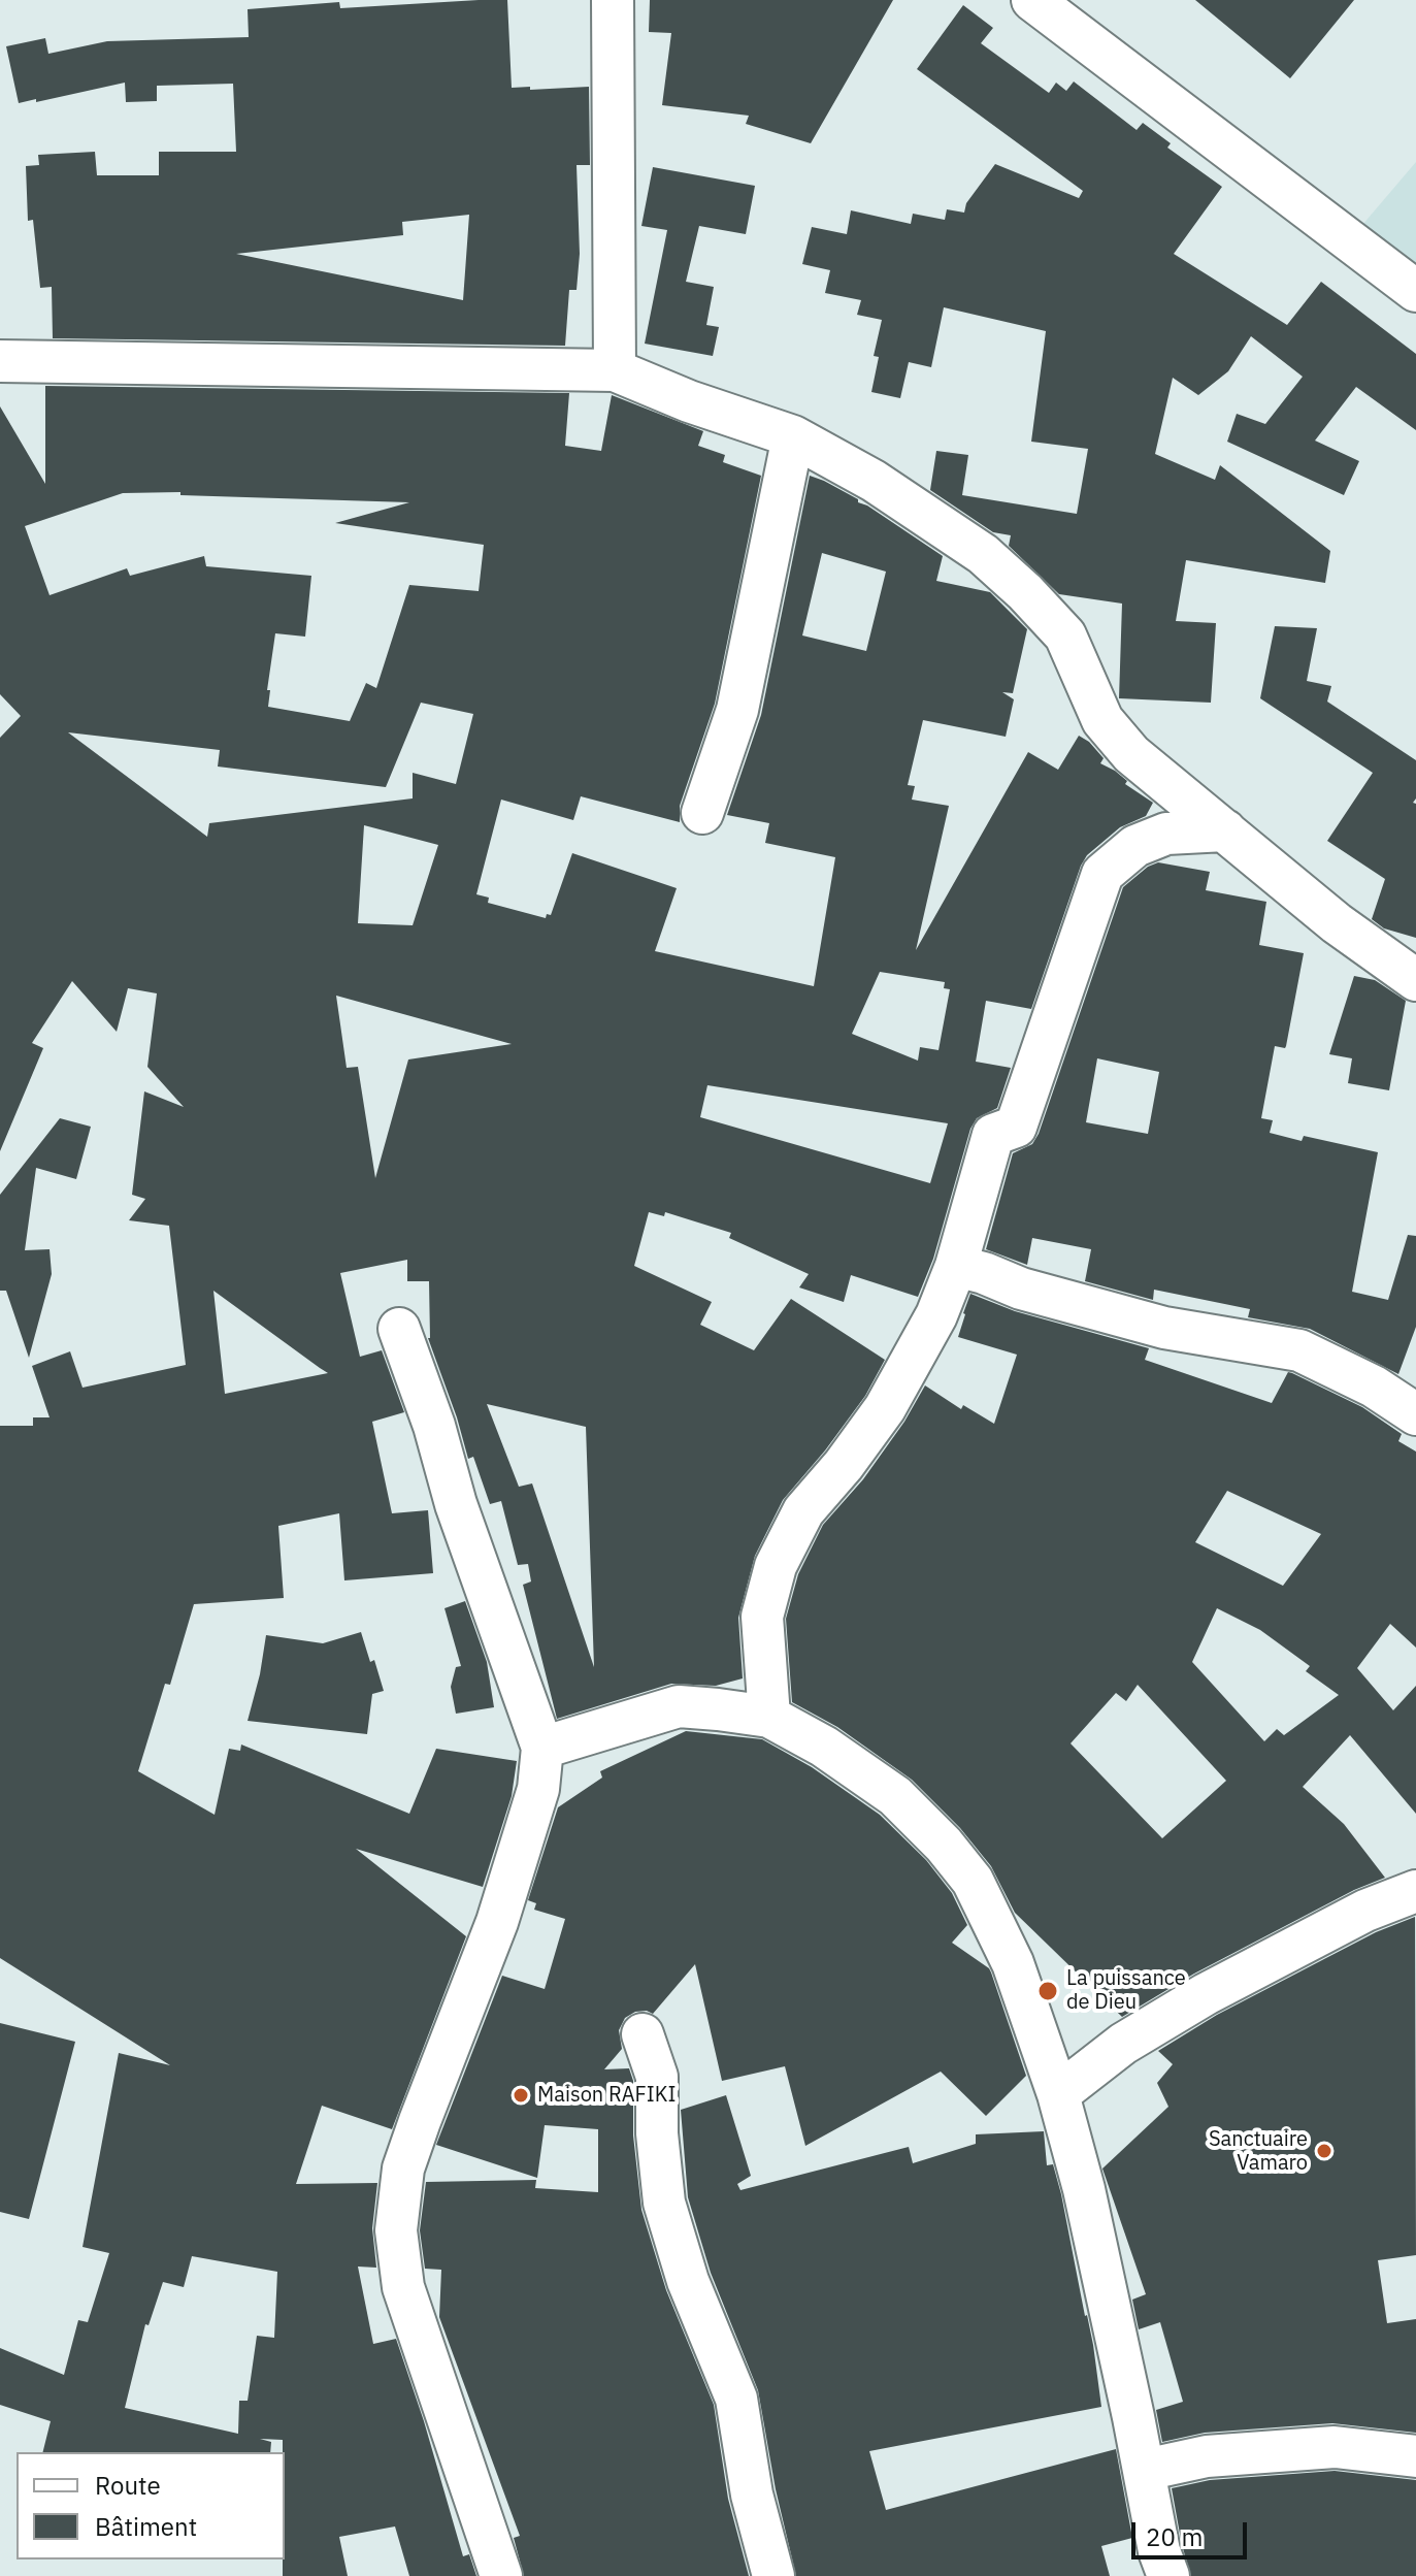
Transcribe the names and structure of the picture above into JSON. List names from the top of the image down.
{
  "places": ["La puissance de Dieu", "Maison RAFIKI", "Sanctuaire Vamaro"],
  "legend": ["Route", "Bâtiment"],
  "scale_bar": "20 m"
}
